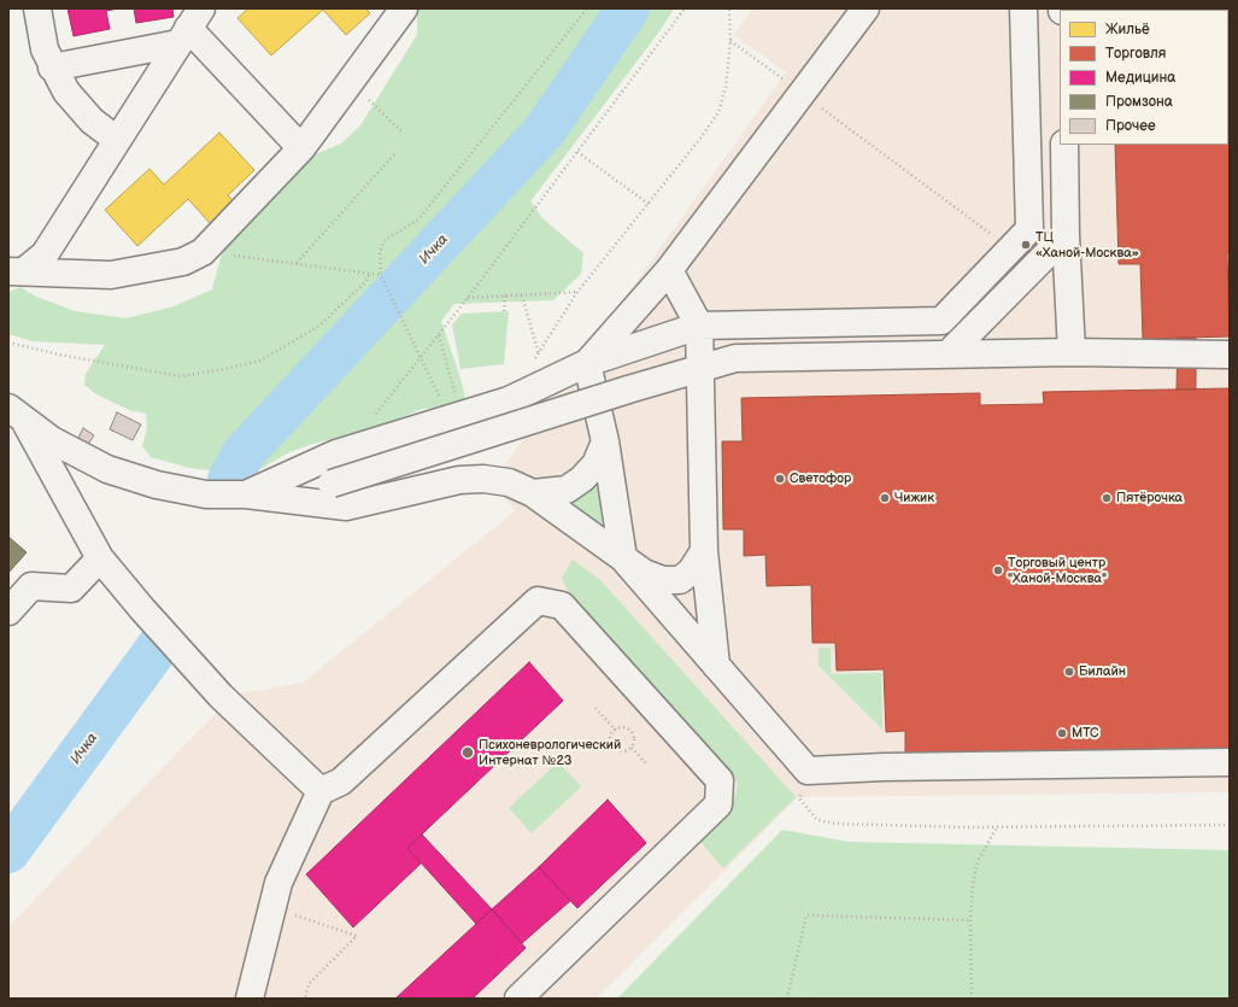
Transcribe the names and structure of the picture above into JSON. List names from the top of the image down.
{
  "water": ["Ичка"],
  "places": [
    "ТЦ «Ханой-Москва»",
    "Светофор",
    "Чижик",
    "Пятёрочка",
    "Торговый центр \"Ханой-Москва\"",
    "Билайн",
    "МТС",
    "Психоневрологический Интернат №23"
  ],
  "legend": [
    "Жильё",
    "Торговля",
    "Медицина",
    "Промзона",
    "Прочее"
  ]
}
